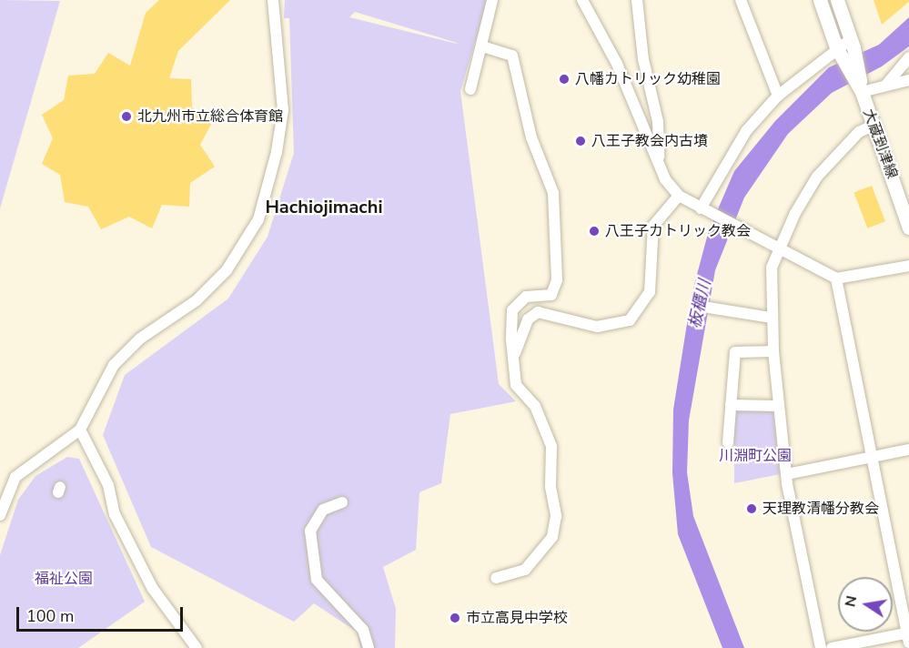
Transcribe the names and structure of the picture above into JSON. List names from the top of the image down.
{
  "streets": {
    "main road": ["大蔵到津線"]
  },
  "districts": ["Hachiojimachi"],
  "water": ["板櫃川"],
  "parks": ["川淵町公園", "福祉公園"],
  "places": [
    "八幡カトリック幼稚園",
    "北九州市立総合体育館",
    "八王子教会内古墳",
    "八王子カトリック教会",
    "天理教清幡分教会",
    "市立高見中学校"
  ],
  "scale_bar": "100 m",
  "north": "left"
}
